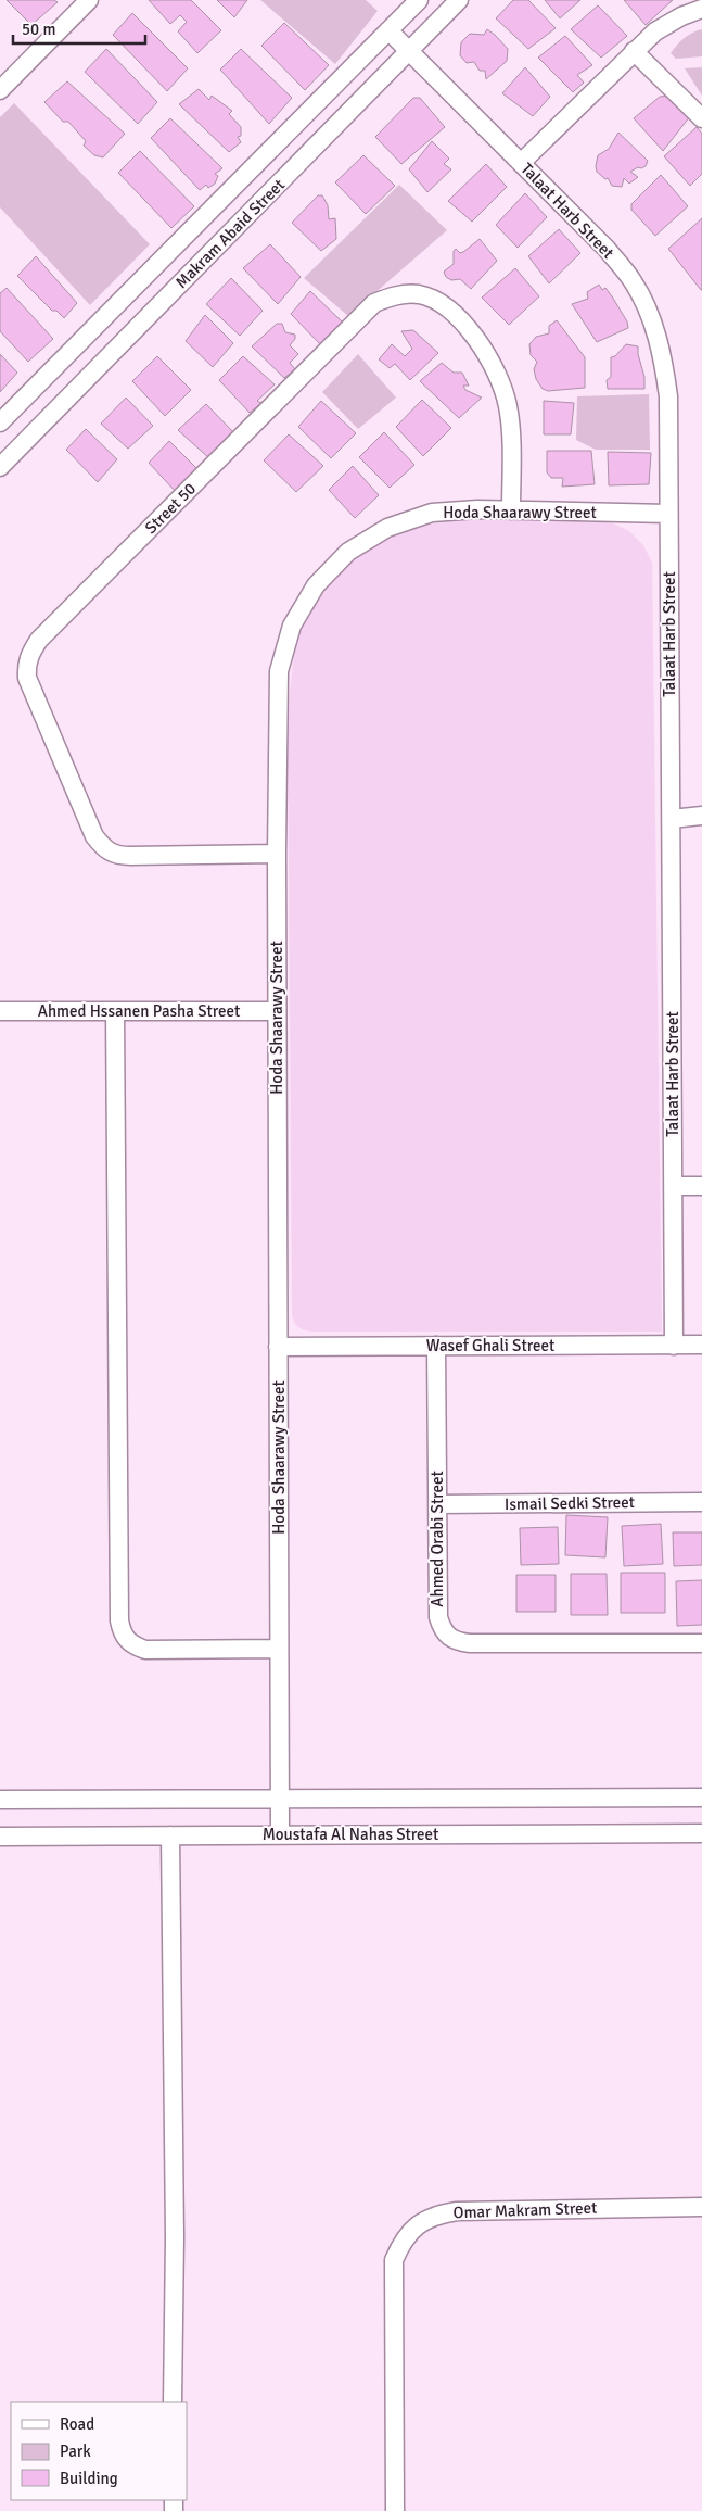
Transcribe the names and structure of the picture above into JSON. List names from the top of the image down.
{
  "streets": {
    "street": [
      "Talaat Harb Street",
      "Makram Abaid Street",
      "Street 50",
      "Hoda Shaarawy Street",
      "Ahmed Hssanen Pasha Street",
      "Wasef Ghali Street",
      "Ismail Sedki Street",
      "Ahmed Orabi Street",
      "Moustafa Al Nahas Street",
      "Omar Makram Street"
    ]
  },
  "crossings": [
    ["Talaat Harb Street", "Makram Abaid Street"],
    ["Talaat Harb Street", "Hoda Shaarawy Street"],
    ["Talaat Harb Street", "Wasef Ghali Street"],
    ["Street 50", "Hoda Shaarawy Street"],
    ["Hoda Shaarawy Street", "Ahmed Hssanen Pasha Street"],
    ["Hoda Shaarawy Street", "Wasef Ghali Street"],
    ["Hoda Shaarawy Street", "Moustafa Al Nahas Street"],
    ["Wasef Ghali Street", "Ahmed Orabi Street"],
    ["Ismail Sedki Street", "Ahmed Orabi Street"]
  ],
  "legend": ["Road", "Park", "Building"],
  "scale_bar": "50 m"
}
